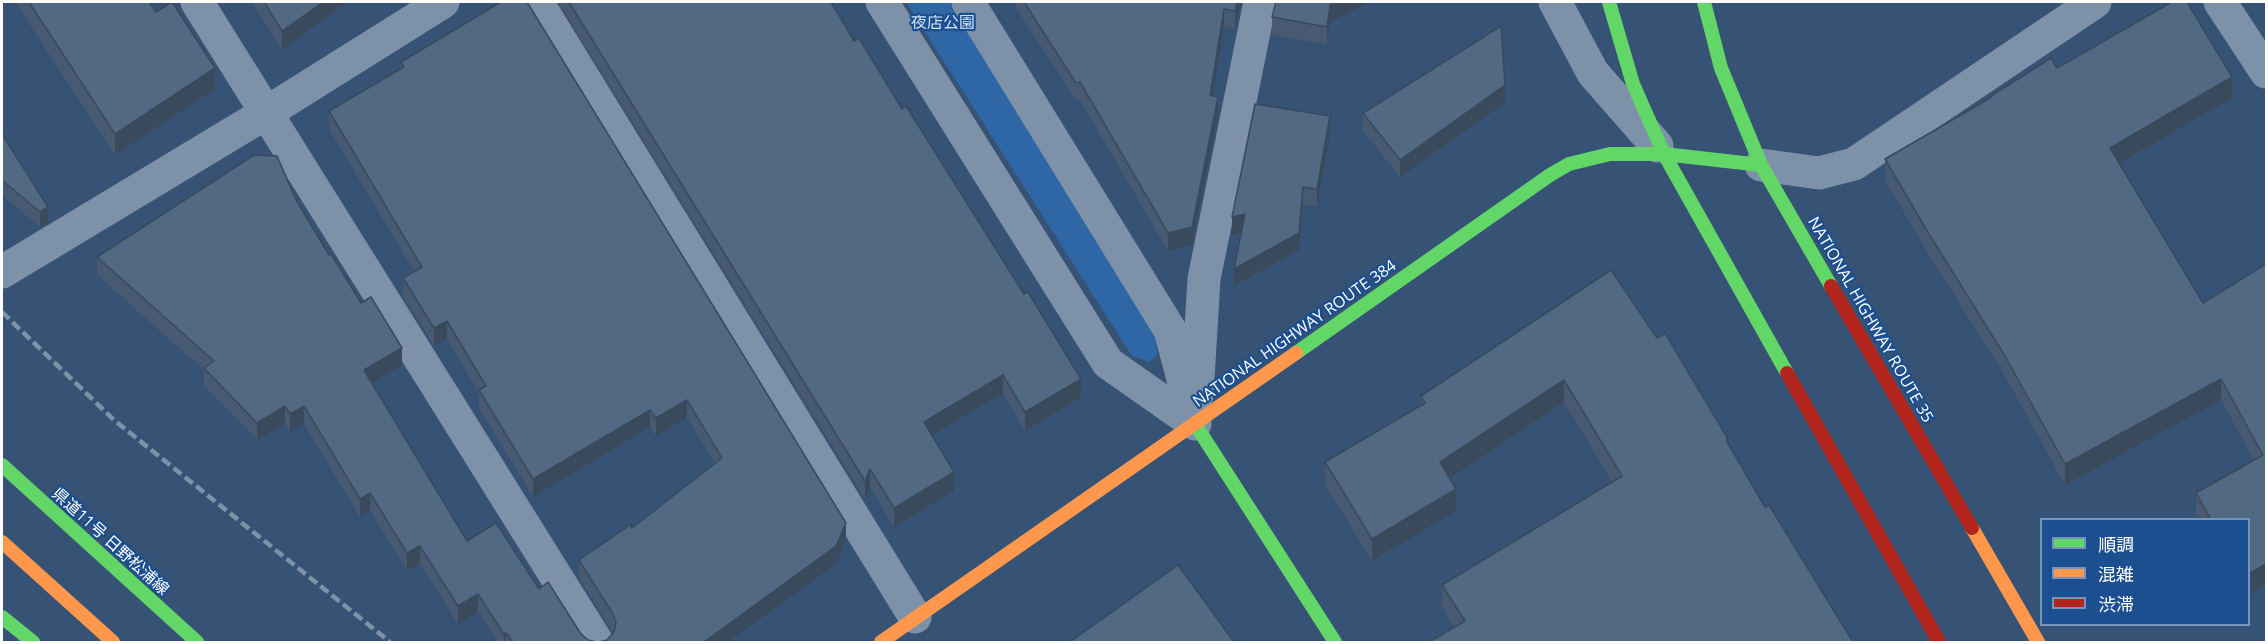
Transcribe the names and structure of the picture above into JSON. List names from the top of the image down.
{
  "streets": {
    "main road": ["NATIONAL HIGHWAY ROUTE 35", "NATIONAL HIGHWAY ROUTE 384", "県道11号 日野松浦線"]
  },
  "crossings": [
    ["NATIONAL HIGHWAY ROUTE 35", "NATIONAL HIGHWAY ROUTE 384"]
  ],
  "parks": ["夜店公園"],
  "legend": ["順調", "混雑", "渋滞"]
}
